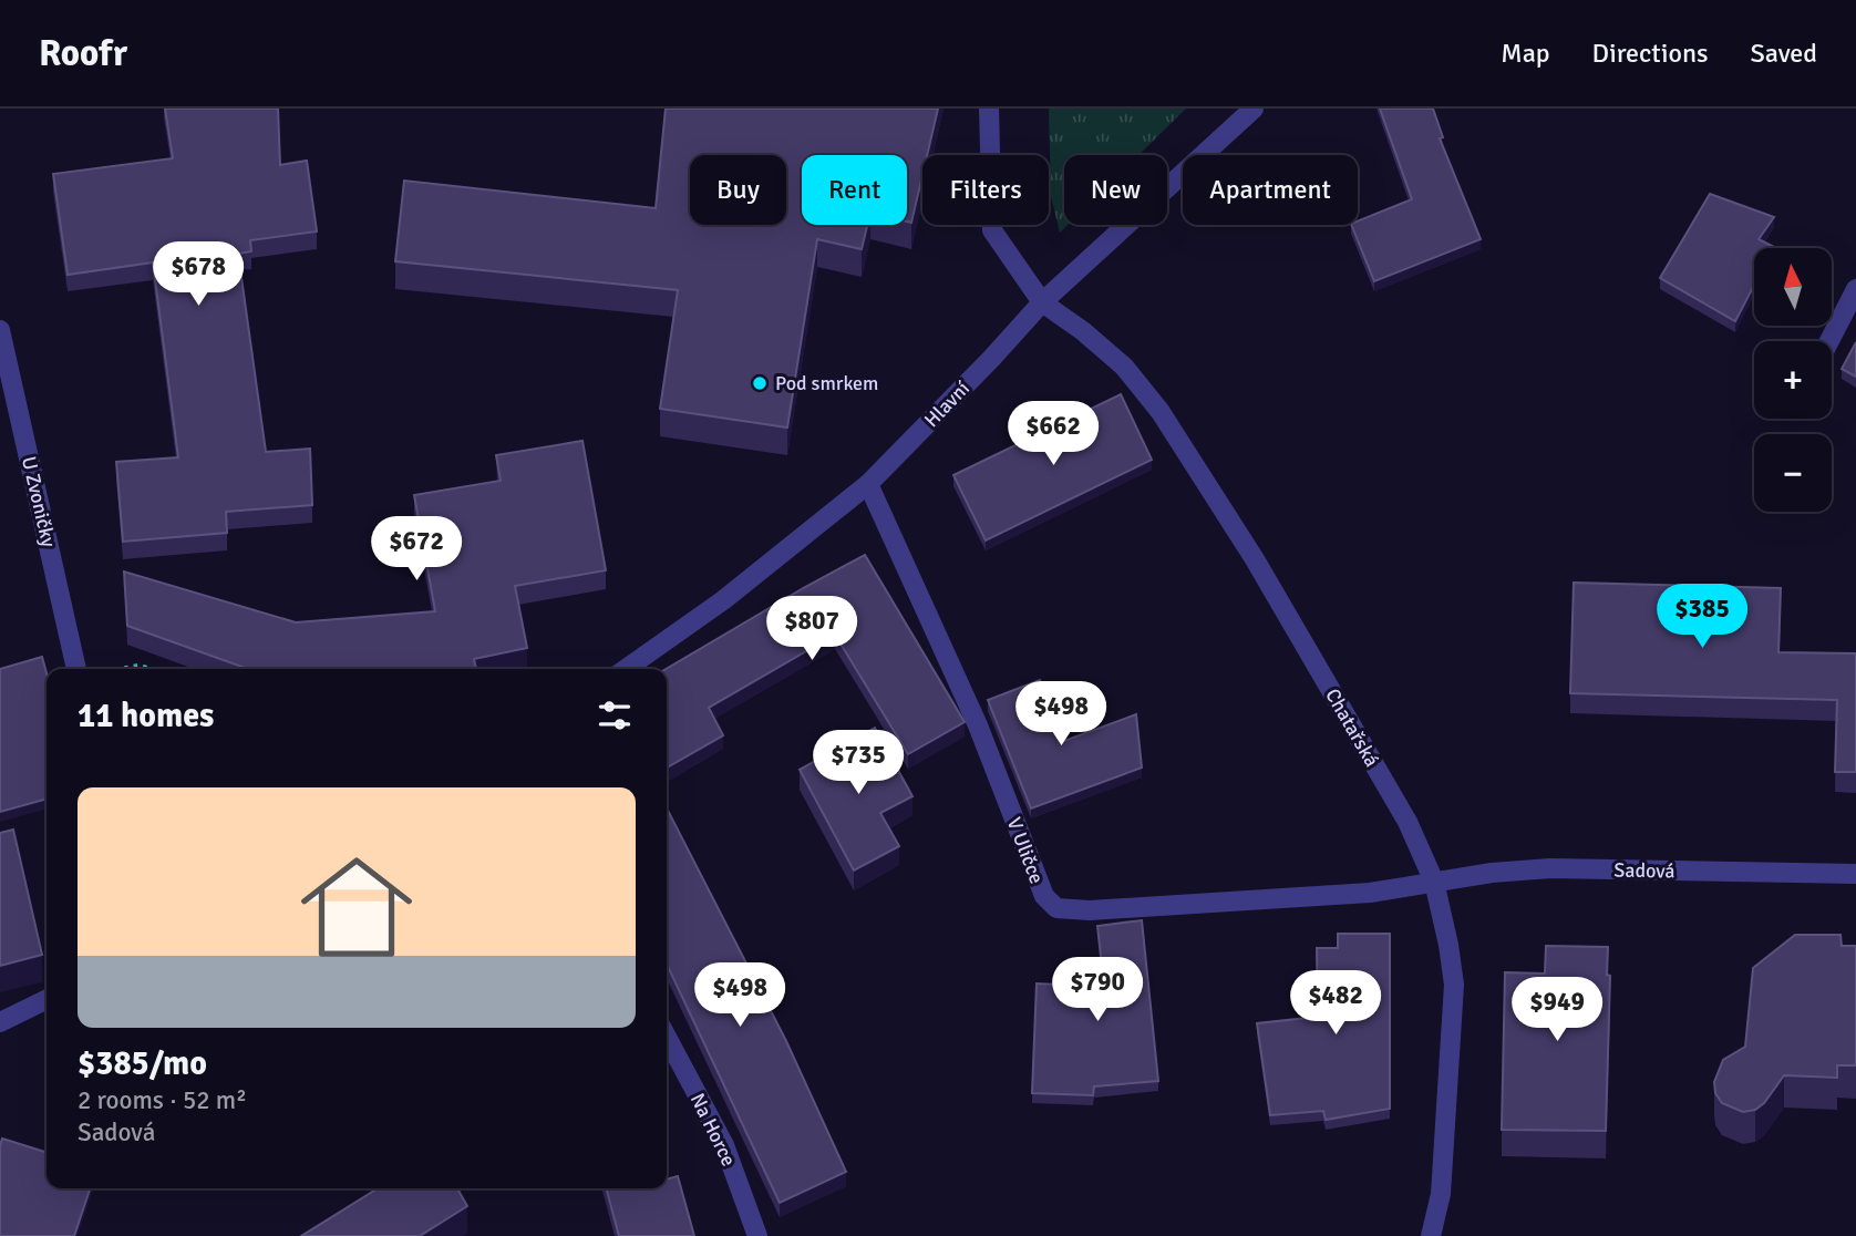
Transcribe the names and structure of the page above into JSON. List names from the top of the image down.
{
  "streets": {
    "street": [
      "Hlavní",
      "U Zvoničky",
      "Chatařská",
      "V Uličce",
      "Sadová",
      "Na Horce"
    ]
  },
  "crossings": [
    ["Hlavní", "Chatařská"],
    ["Hlavní", "V Uličce"],
    ["Chatařská", "V Uličce"],
    ["Chatařská", "Sadová"],
    ["V Uličce", "Sadová"]
  ],
  "places": ["Pod smrkem"],
  "north": "top",
  "page": {
    "header": "Roofr",
    "nav": ["Map", "Directions", "Saved"],
    "chip": [
      "Buy",
      "Rent",
      "Filters",
      "New",
      "Apartment"
    ],
    "price": [
      "$678",
      "$662",
      "$672",
      "$385",
      "$807",
      "$498",
      "$735",
      "$790",
      "$498",
      "$482",
      "$949"
    ],
    "map_buttons": ["+", "−"],
    "heading": "11 homes",
    "list": [
      {
        "name": "$385/mo",
        "note": "2 rooms · 52 m² · Sadová"
      }
    ]
  }
}
